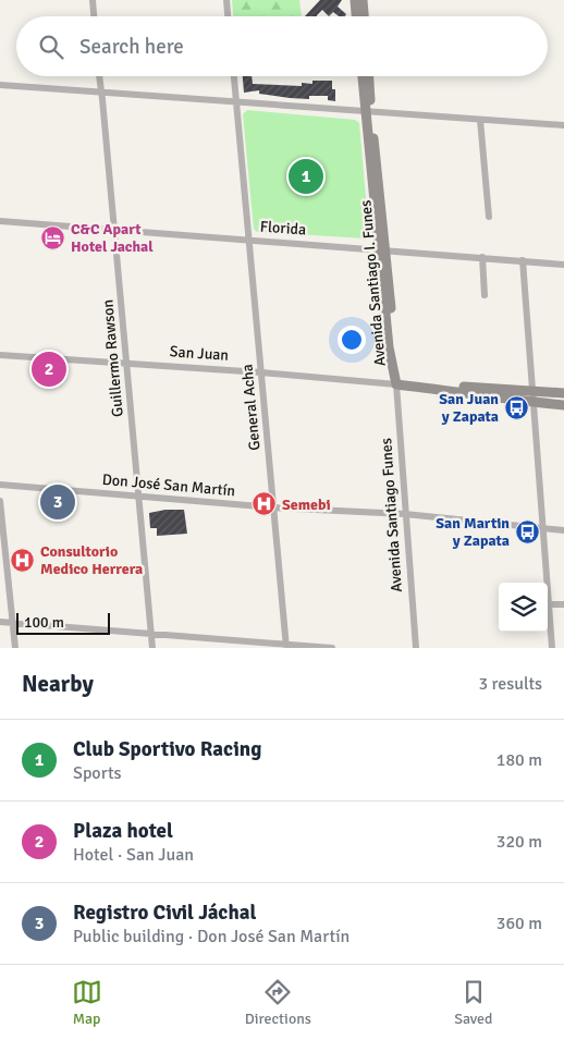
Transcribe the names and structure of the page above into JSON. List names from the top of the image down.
{
  "streets": {
    "main road": ["Avenida Santiago I. Funes", "San Juan"],
    "street": [
      "Florida",
      "Guillermo Rawson",
      "General Acha",
      "Don José San Martín",
      "Avenida Santiago Funes"
    ]
  },
  "crossings": [
    ["Florida", "Avenida Santiago I. Funes"],
    ["Florida", "Guillermo Rawson"],
    ["Florida", "General Acha"],
    ["Avenida Santiago I. Funes", "San Juan"],
    ["Avenida Santiago I. Funes", "Avenida Santiago Funes"],
    ["San Juan", "Guillermo Rawson"],
    ["San Juan", "General Acha"],
    ["San Juan", "Avenida Santiago Funes"],
    ["Guillermo Rawson", "Don José San Martín"],
    ["General Acha", "Don José San Martín"],
    ["Don José San Martín", "Avenida Santiago Funes"]
  ],
  "places": {
    "hotel": ["C&C Apart Hotel Jachal"],
    "bus stop": ["San Juan y Zapata", "San Martin y Zapata"],
    "hospital": ["Semebi", "Consultorio Medico Herrera"]
  },
  "scale_bar": "100 m",
  "page": {
    "search": "Search here",
    "pins": ["1", "2", "3"],
    "scale": "100 m",
    "heading": ["Nearby", "3 results"],
    "list": [
      {
        "mark": "1",
        "name": "Club Sportivo Racing",
        "note": "Sports",
        "value": "180 m"
      },
      {
        "mark": "2",
        "name": "Plaza hotel",
        "note": "Hotel · San Juan",
        "value": "320 m"
      },
      {
        "mark": "3",
        "name": "Registro Civil Jáchal",
        "note": "Public building · Don José San Martín",
        "value": "360 m"
      }
    ],
    "nav": ["Map", "Directions", "Saved"]
  }
}
